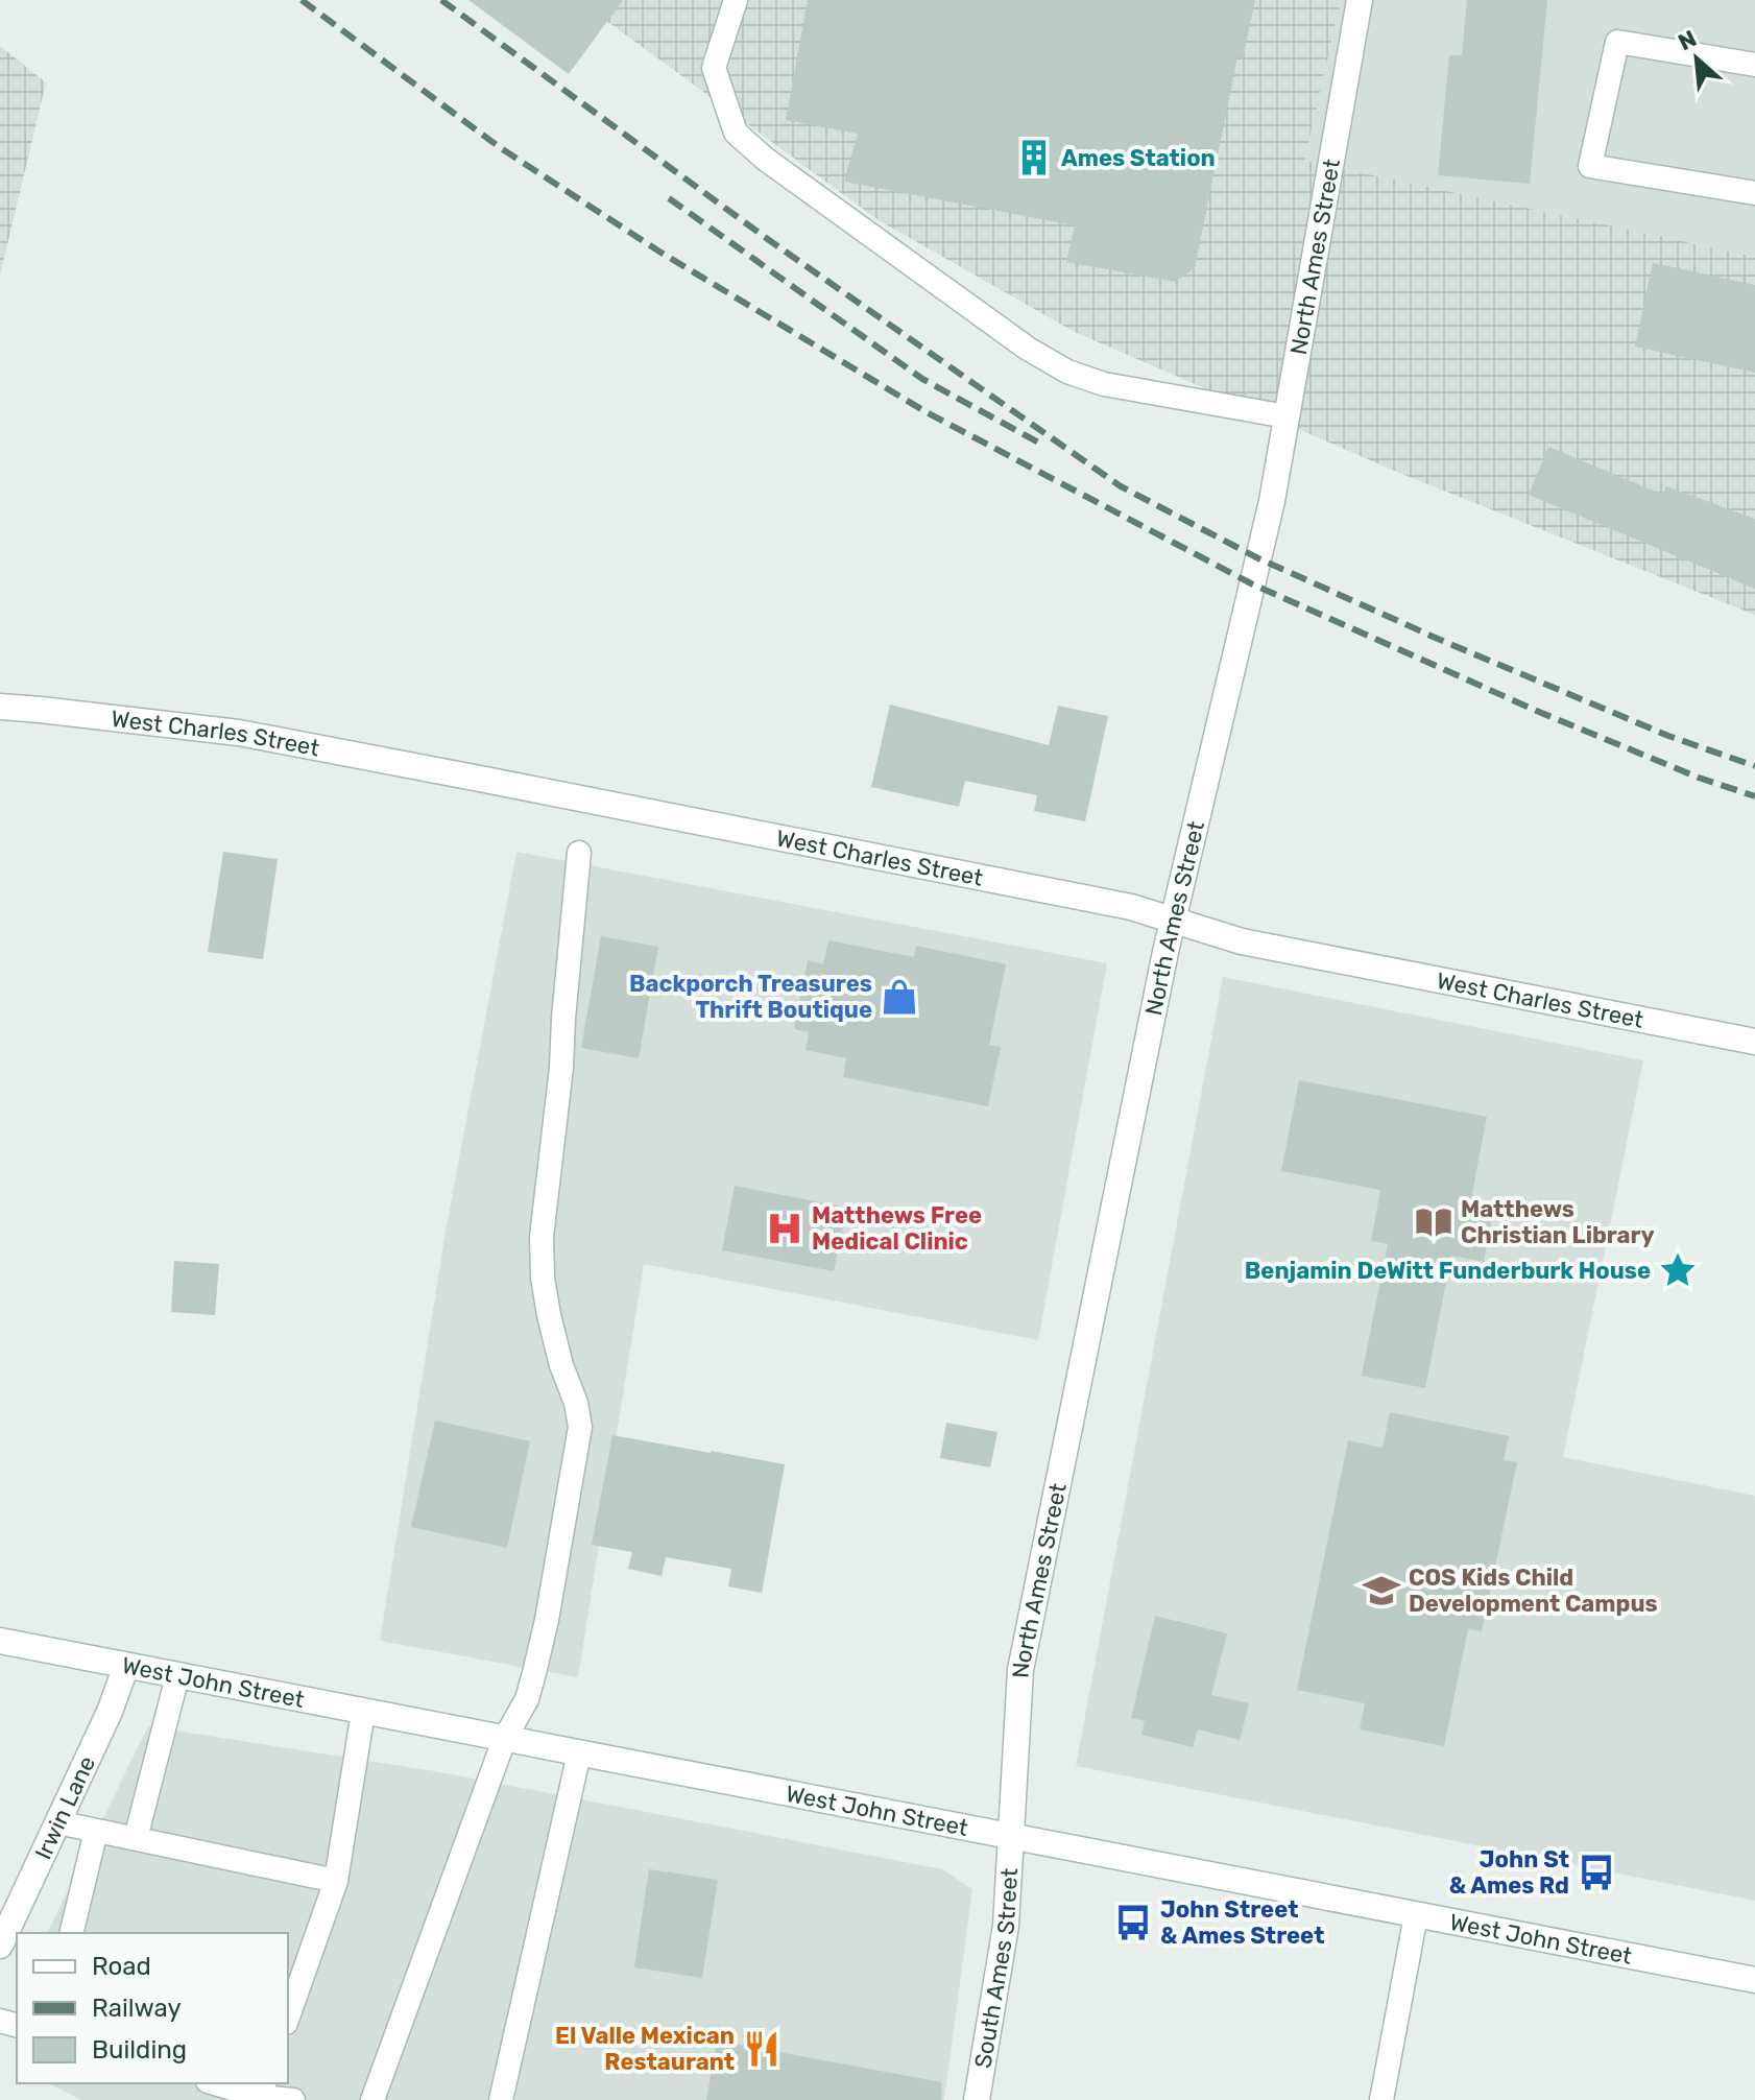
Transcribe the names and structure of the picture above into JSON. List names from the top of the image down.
{
  "streets": {
    "street": [
      "North Ames Street",
      "West Charles Street",
      "West John Street",
      "Irwin Lane",
      "South Ames Street"
    ]
  },
  "crossings": [
    ["North Ames Street", "West Charles Street"],
    ["North Ames Street", "West John Street"],
    ["North Ames Street", "South Ames Street"],
    ["West John Street", "Irwin Lane"],
    ["West John Street", "South Ames Street"]
  ],
  "places": {
    "building": ["Ames Station"],
    "shop": ["Backporch Treasures Thrift Boutique"],
    "library": ["Matthews Christian Library"],
    "hospital": ["Matthews Free Medical Clinic"],
    "place": ["Benjamin DeWitt Funderburk House"],
    "school or university": ["COS Kids Child Development Campus"],
    "bus stop": ["John St & Ames Rd", "John Street & Ames Street"],
    "restaurant": ["El Valle Mexican Restaurant"]
  },
  "legend": ["Road", "Railway", "Building"],
  "north": "top left"
}
